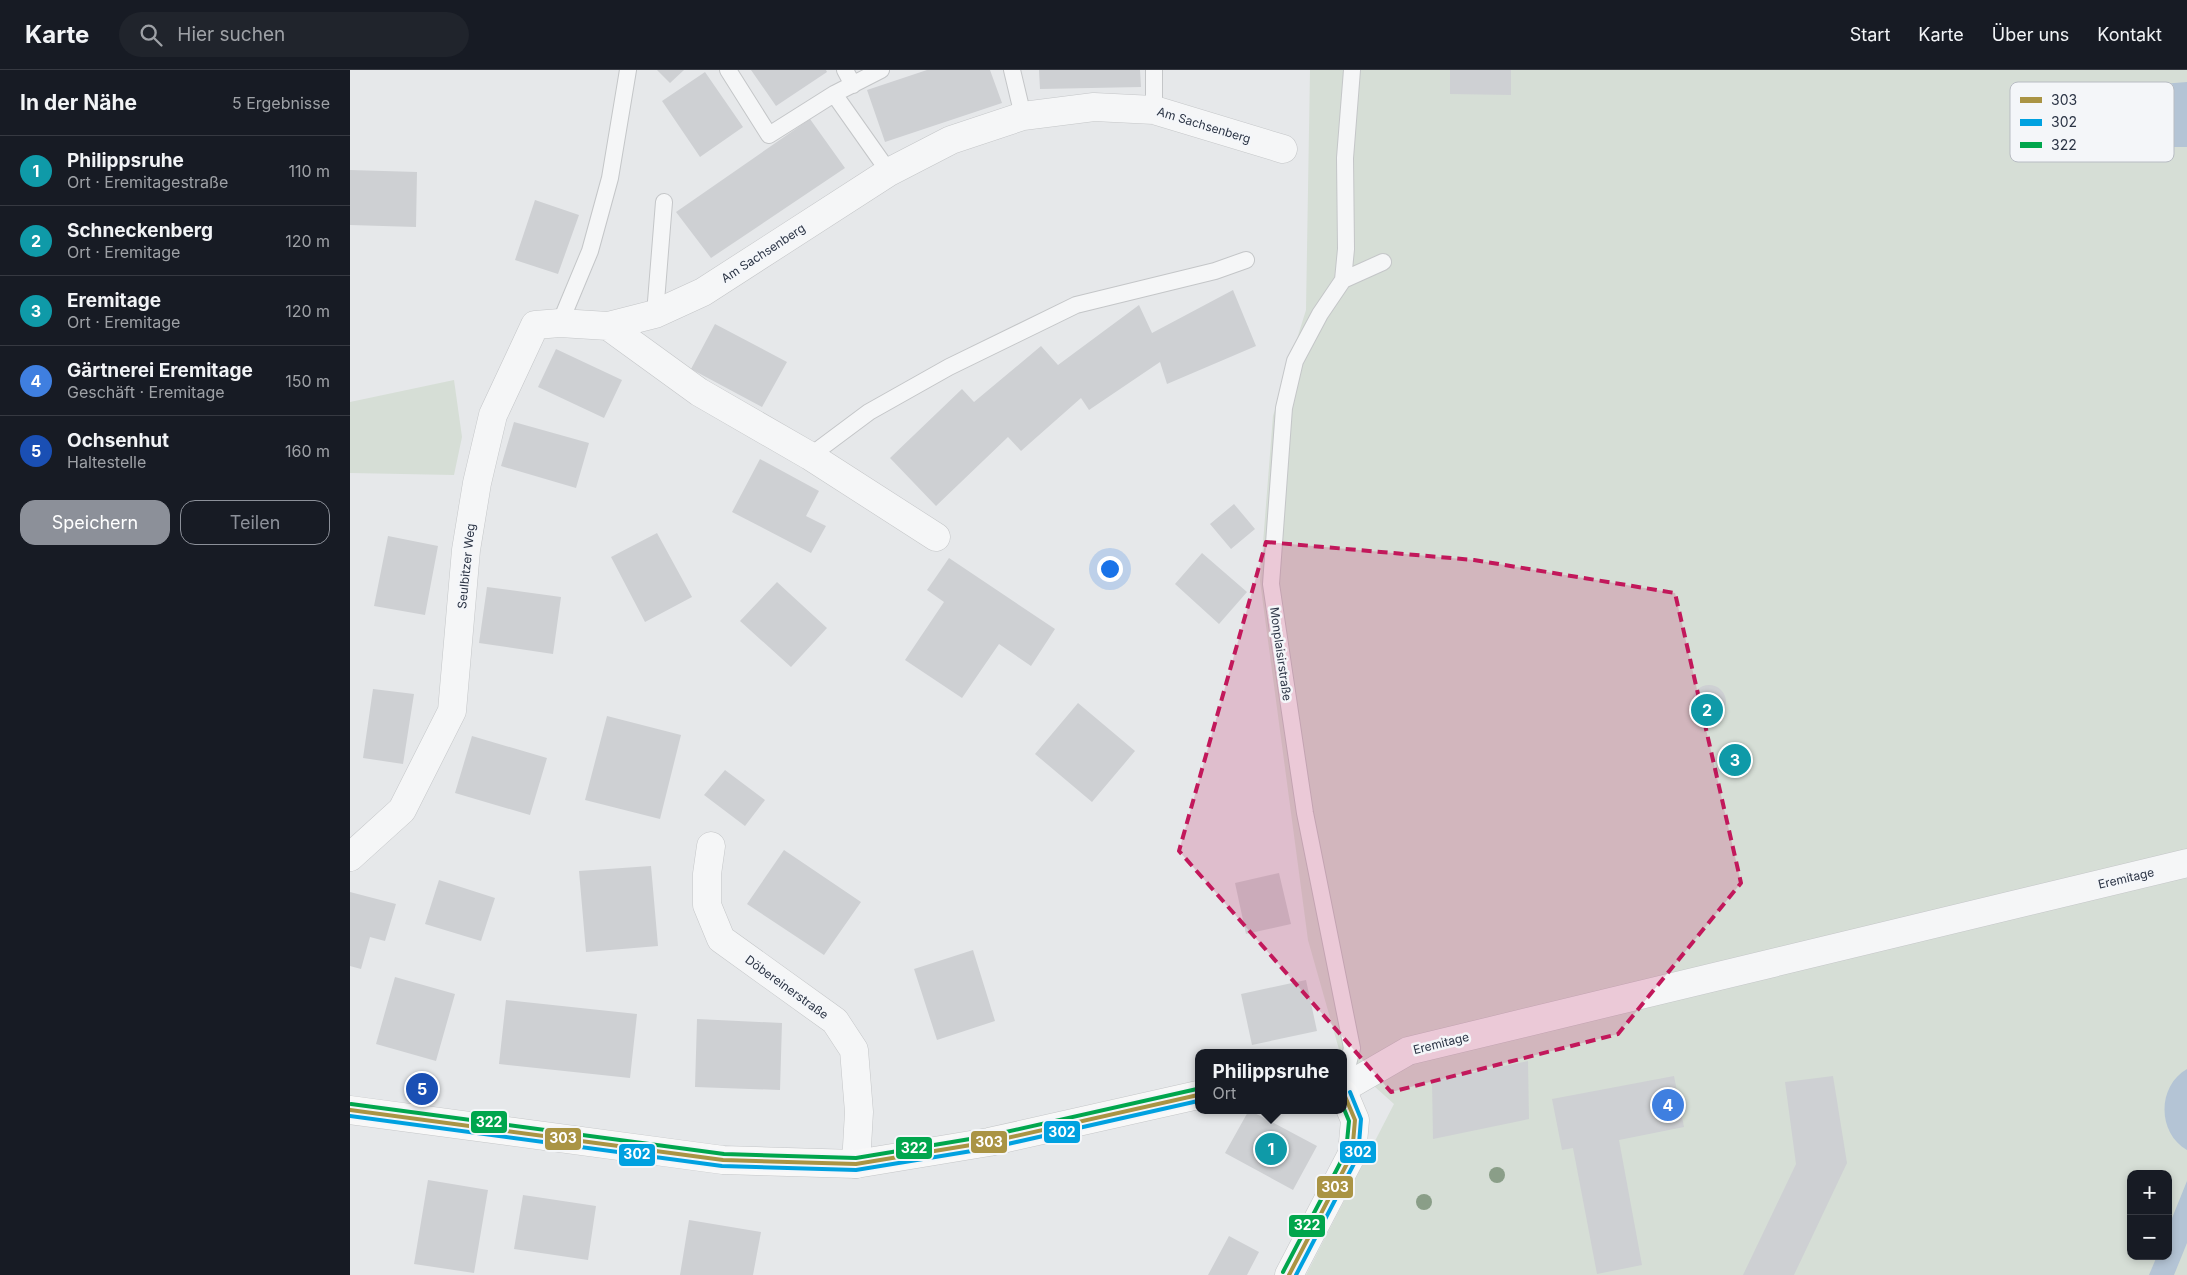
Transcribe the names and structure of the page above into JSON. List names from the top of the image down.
{
  "streets": {
    "street": [
      "Am Sachsenberg",
      "Seulbitzer Weg",
      "Eremitage",
      "Döbereinerstraße"
    ],
    "lane": ["Monplaisirstraße"]
  },
  "crossings": [
    ["Am Sachsenberg", "Seulbitzer Weg"]
  ],
  "lines": ["transit line 322", "transit line 302", "transit line 303"],
  "legend": ["303", "302", "322"],
  "page": {
    "header": "Karte",
    "search": "Hier suchen",
    "nav": [
      "Start",
      "Karte",
      "Über uns",
      "Kontakt"
    ],
    "heading": ["In der Nähe", "5 Ergebnisse"],
    "list": [
      {
        "mark": "1",
        "name": "Philippsruhe",
        "note": "Ort · Eremitagestraße",
        "value": "110 m"
      },
      {
        "mark": "2",
        "name": "Schneckenberg",
        "note": "Ort · Eremitage",
        "value": "120 m"
      },
      {
        "mark": "3",
        "name": "Eremitage",
        "note": "Ort · Eremitage",
        "value": "120 m"
      },
      {
        "mark": "4",
        "name": "Gärtnerei Eremitage",
        "note": "Geschäft · Eremitage",
        "value": "150 m"
      },
      {
        "mark": "5",
        "name": "Ochsenhut",
        "note": "Haltestelle",
        "value": "160 m"
      }
    ],
    "buttons": ["Speichern", "Teilen"],
    "pins": [
      "2",
      "3",
      "5",
      "4",
      "1"
    ],
    "popup": ["Philippsruhe", "Ort"],
    "map_buttons": ["+", "−"]
  }
}
